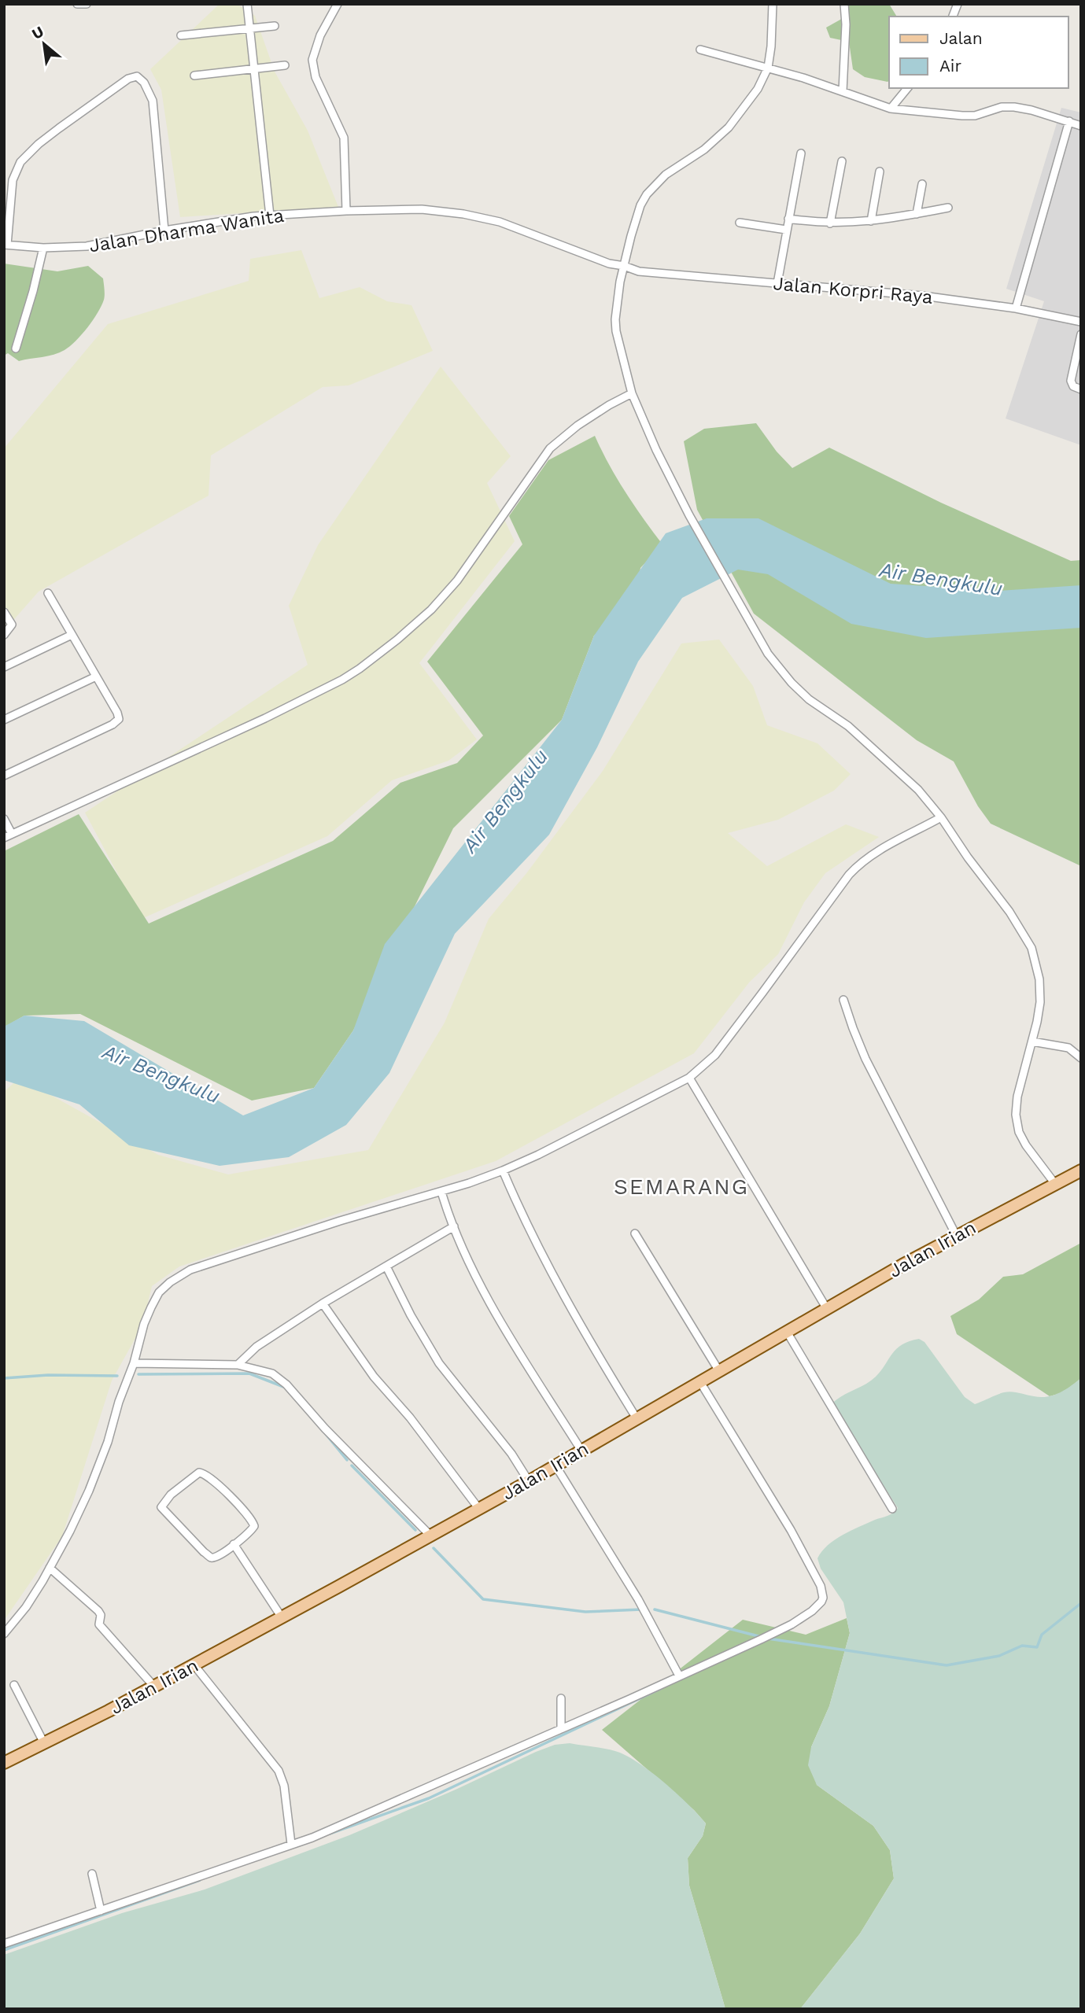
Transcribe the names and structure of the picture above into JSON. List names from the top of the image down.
{
  "streets": {
    "main road": ["Jalan Irian"],
    "street": ["Jalan Dharma Wanita", "Jalan Korpri Raya"]
  },
  "crossings": [
    ["Jalan Dharma Wanita", "Jalan Korpri Raya"]
  ],
  "districts": ["SEMARANG"],
  "water": ["Air Bengkulu"],
  "legend": ["Jalan", "Air"],
  "north": "top left"
}
